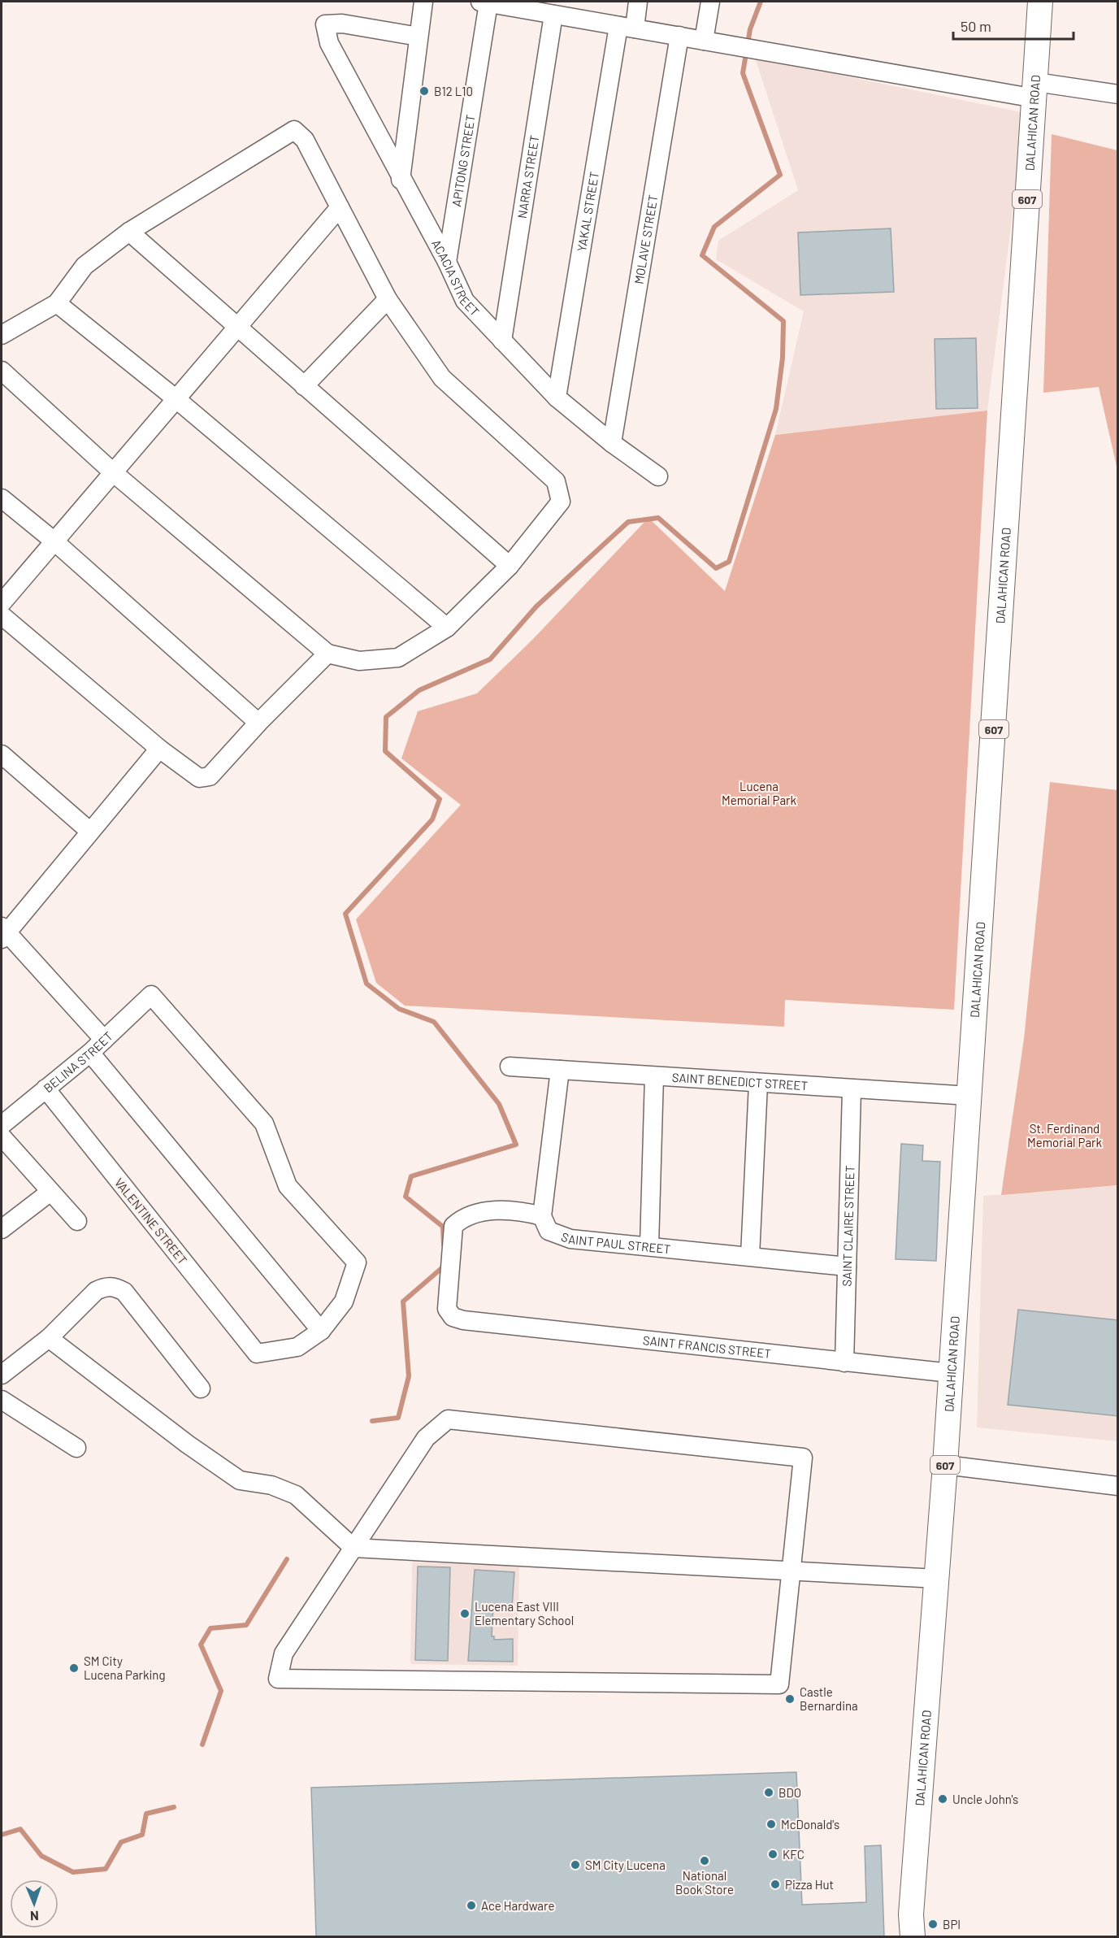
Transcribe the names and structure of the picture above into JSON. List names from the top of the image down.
{
  "streets": {
    "main road": ["DALAHICAN ROAD", "607"],
    "street": [
      "APITONG STREET",
      "NARRA STREET",
      "YAKAL STREET",
      "MOLAVE STREET",
      "ACACIA STREET",
      "BELINA STREET",
      "SAINT BENEDICT STREET",
      "VALENTINE STREET",
      "SAINT CLAIRE STREET",
      "SAINT PAUL STREET",
      "SAINT FRANCIS STREET"
    ]
  },
  "crossings": [
    ["DALAHICAN ROAD", "SAINT BENEDICT STREET"],
    ["DALAHICAN ROAD", "SAINT FRANCIS STREET"],
    ["APITONG STREET", "ACACIA STREET"],
    ["NARRA STREET", "ACACIA STREET"],
    ["YAKAL STREET", "ACACIA STREET"],
    ["MOLAVE STREET", "ACACIA STREET"],
    ["BELINA STREET", "VALENTINE STREET"],
    ["SAINT BENEDICT STREET", "SAINT CLAIRE STREET"],
    ["SAINT CLAIRE STREET", "SAINT PAUL STREET"],
    ["SAINT CLAIRE STREET", "SAINT FRANCIS STREET"],
    ["SAINT PAUL STREET", "SAINT FRANCIS STREET"]
  ],
  "parks": ["Lucena Memorial Park", "St. Ferdinand Memorial Park"],
  "places": [
    "B12 L10",
    "Lucena East VIII Elementary School",
    "SM City Lucena Parking",
    "Castle Bernardina",
    "BDO",
    "Uncle John's",
    "McDonald's",
    "KFC",
    "National Book Store",
    "SM City Lucena",
    "Pizza Hut",
    "Ace Hardware",
    "BPI"
  ],
  "scale_bar": "50 m",
  "north": "bottom"
}
